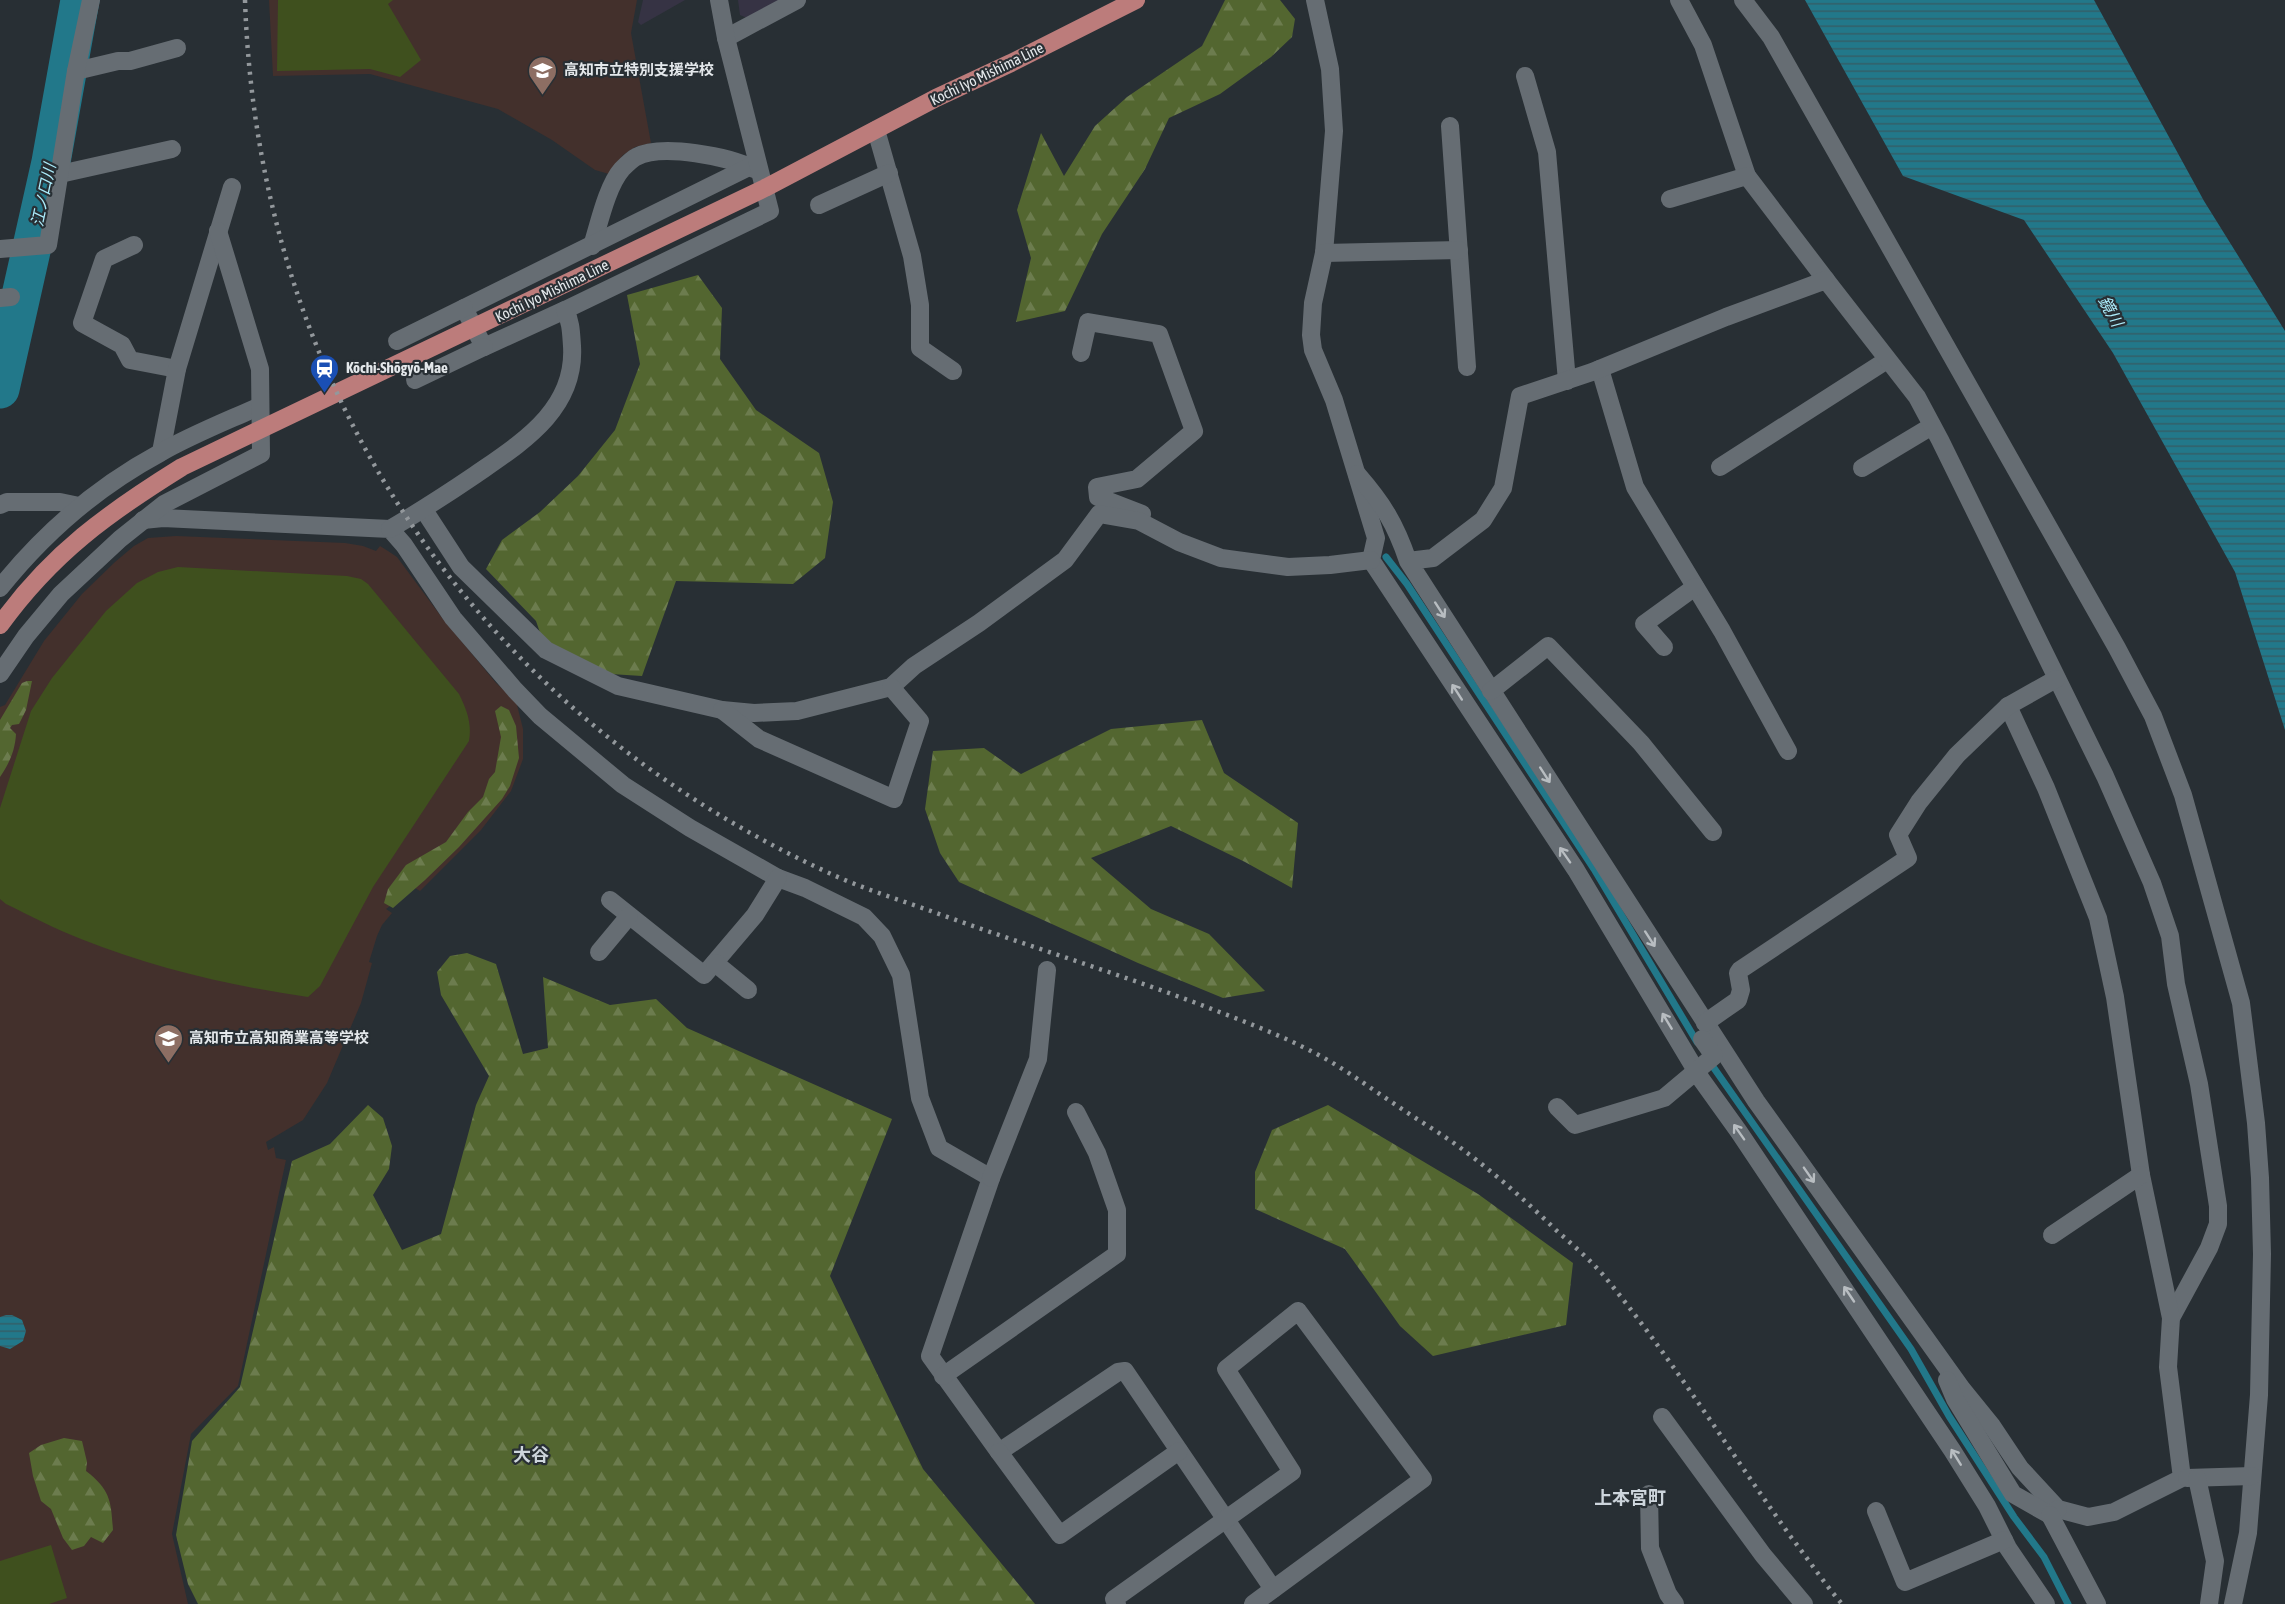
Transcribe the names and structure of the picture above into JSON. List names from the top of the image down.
{
  "streets": {
    "main road": ["Kochi Iyo Mishima Line"]
  },
  "districts": ["大谷", "上本宮町"],
  "water": ["江ノ口川", "鏡川"],
  "places": {
    "school or university": ["高知市立特別支援学校", "高知市立高知商業高等学校"],
    "station": ["Kōchi-Shōgyō-Mae"]
  }
}
